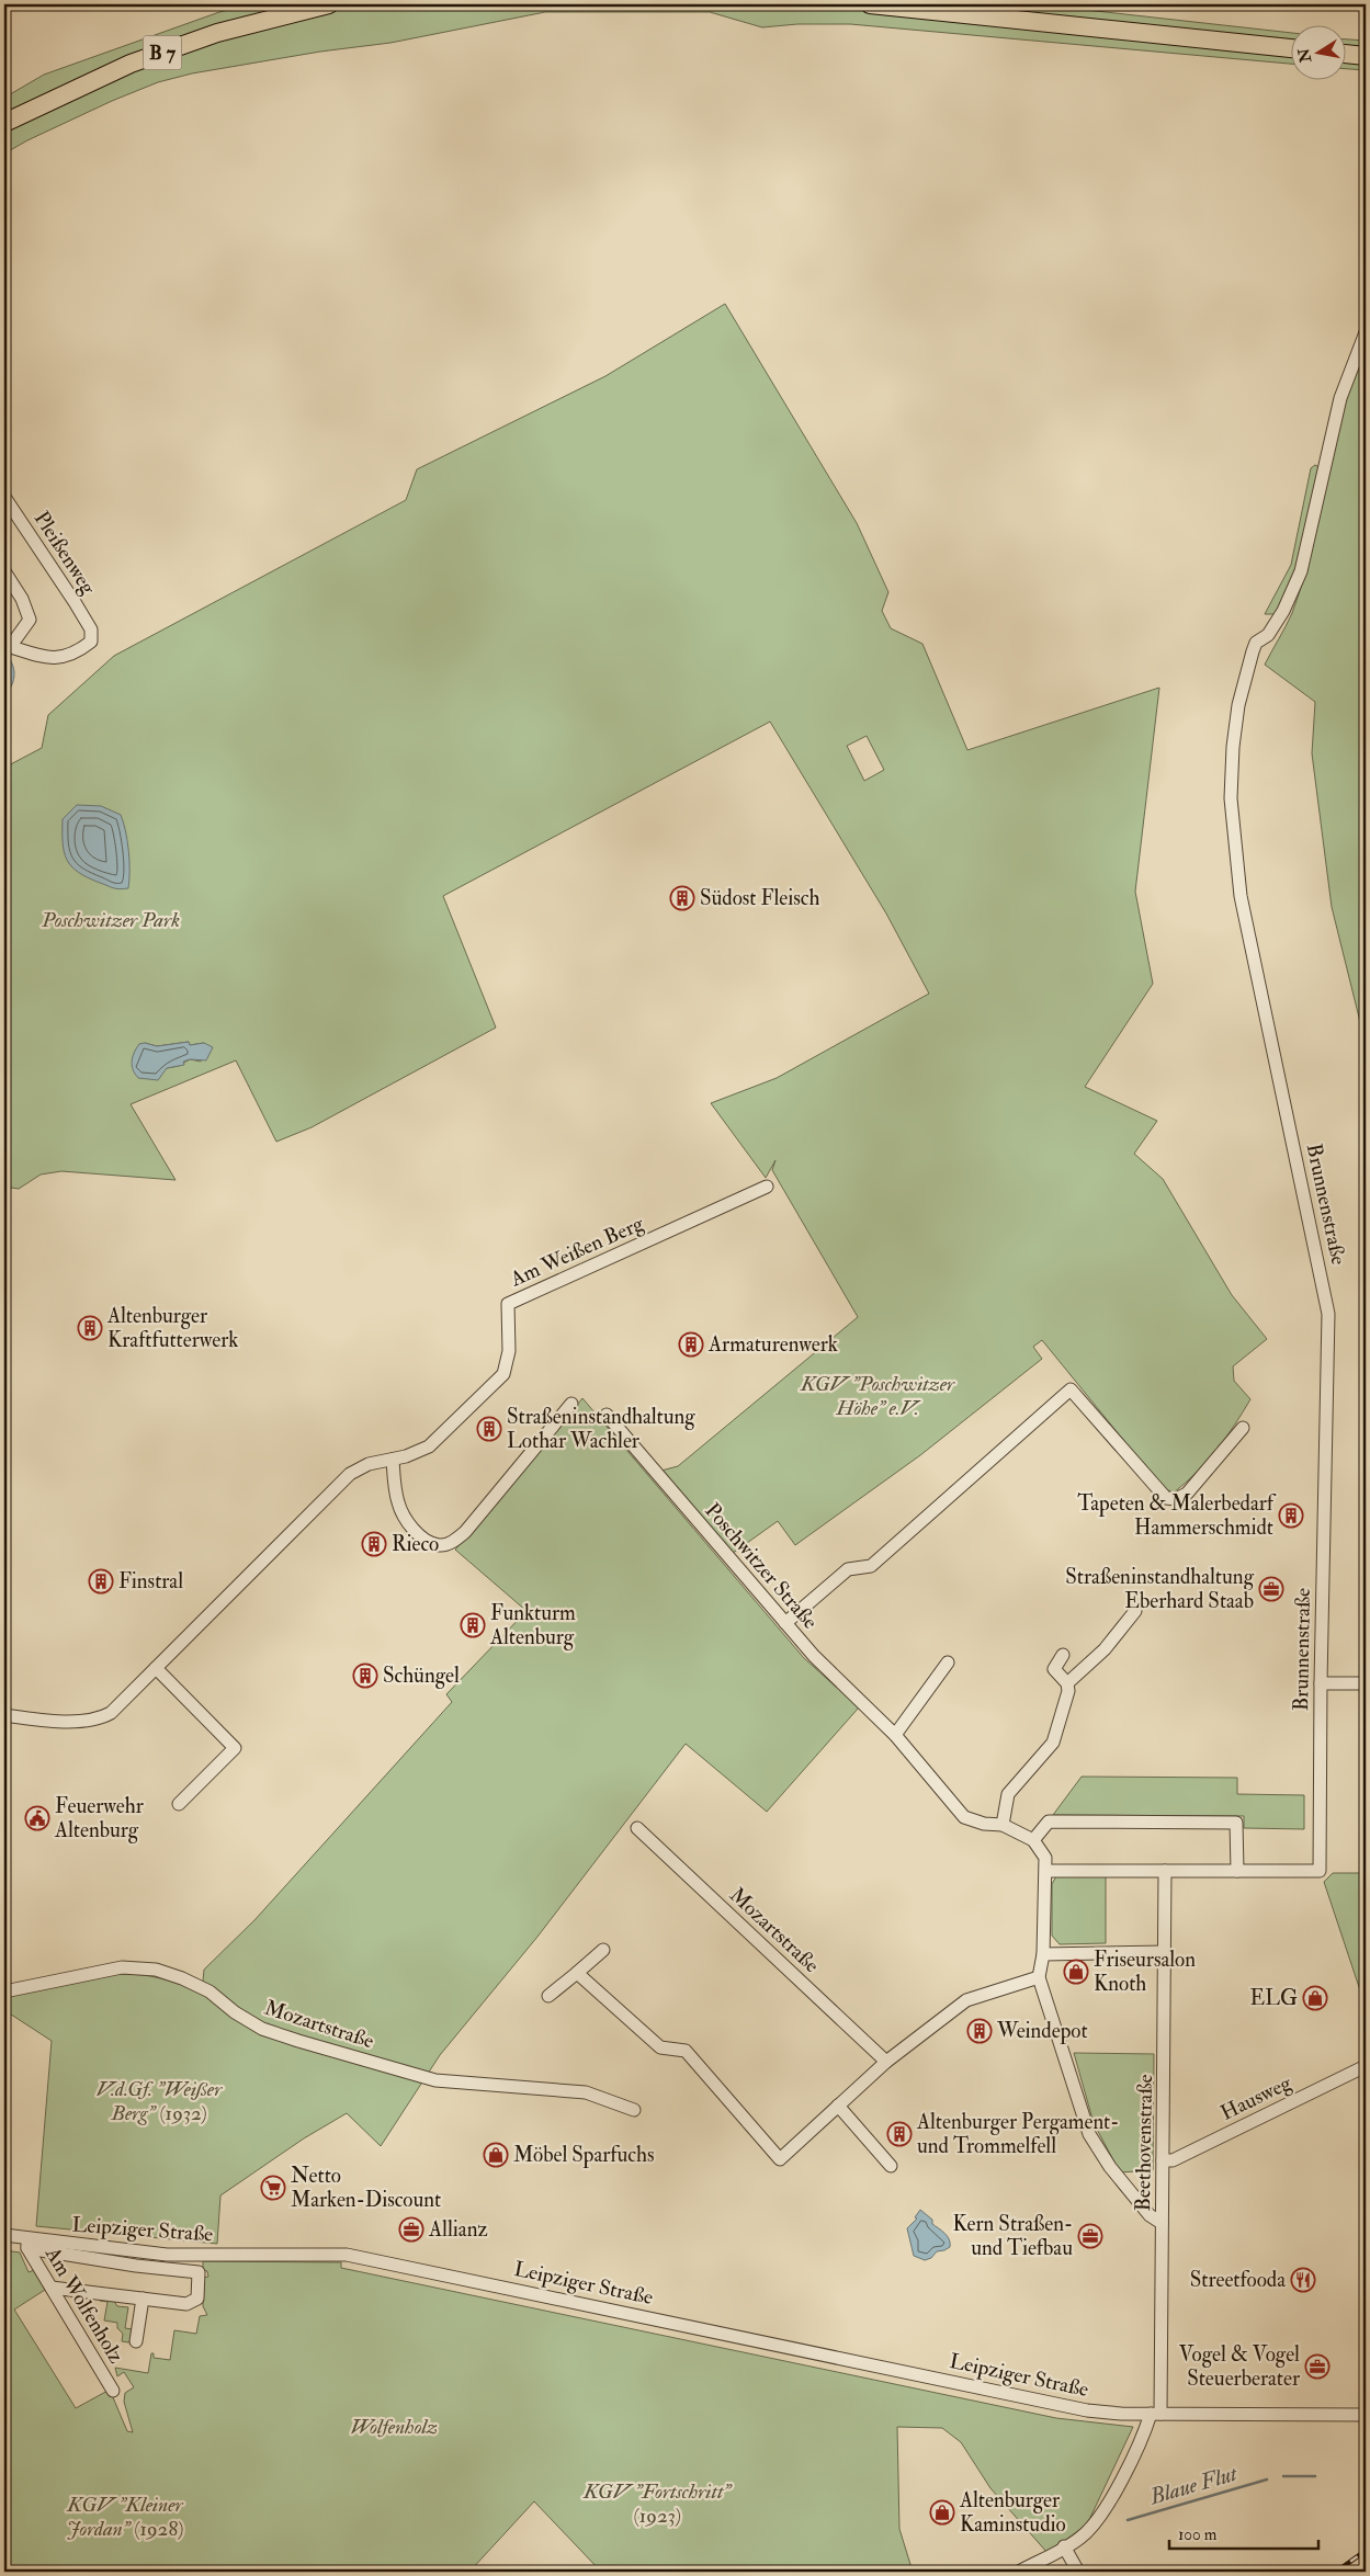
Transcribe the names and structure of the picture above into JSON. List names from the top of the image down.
{
  "streets": {
    "highway": ["B 7"],
    "street": [
      "Pleißenweg",
      "Brunnenstraße",
      "Am Weißen Berg",
      "Poschwitzer Straße",
      "Mozartstraße",
      "Hausweg",
      "Beethovenstraße",
      "Leipziger Straße",
      "Am Wolfenholz"
    ]
  },
  "crossings": [
    ["Hausweg", "Beethovenstraße"],
    ["Beethovenstraße", "Leipziger Straße"],
    ["Leipziger Straße", "Am Wolfenholz"]
  ],
  "water": ["Blaue Flut"],
  "parks": [
    "Poschwitzer Park",
    "KGV \"Poschwitzer Höhe\" e.V.",
    "V.d.Gf. \"Weißer Berg\" (1932)",
    "Wolfenholz",
    "KGV \"Fortschritt\" (1923)",
    "KGV \"Kleiner Jordan\" (1928)"
  ],
  "places": {
    "building": [
      "Südost Fleisch",
      "Altenburger Kraftfutterwerk",
      "Armaturenwerk",
      "Straßeninstandhaltung Lothar Wachler",
      "Tapeten & Malerbedarf Hammerschmidt",
      "Rieco",
      "Finstral",
      "Funkturm Altenburg",
      "Schüngel",
      "Weindepot",
      "Altenburger Pergament- und Trommelfell"
    ],
    "office": [
      "Straßeninstandhaltung Eberhard Staab",
      "Allianz",
      "Kern Straßen- und Tiefbau",
      "Vogel & Vogel Steuerberater"
    ],
    "public building": ["Feuerwehr Altenburg"],
    "shop": [
      "Friseursalon Knoth",
      "ELG",
      "Möbel Sparfuchs",
      "Altenburger Kaminstudio"
    ],
    "supermarket": ["Netto Marken-Discount"],
    "restaurant": ["Streetfooda"]
  },
  "scale_bar": "100 m",
  "north": "left"
}
